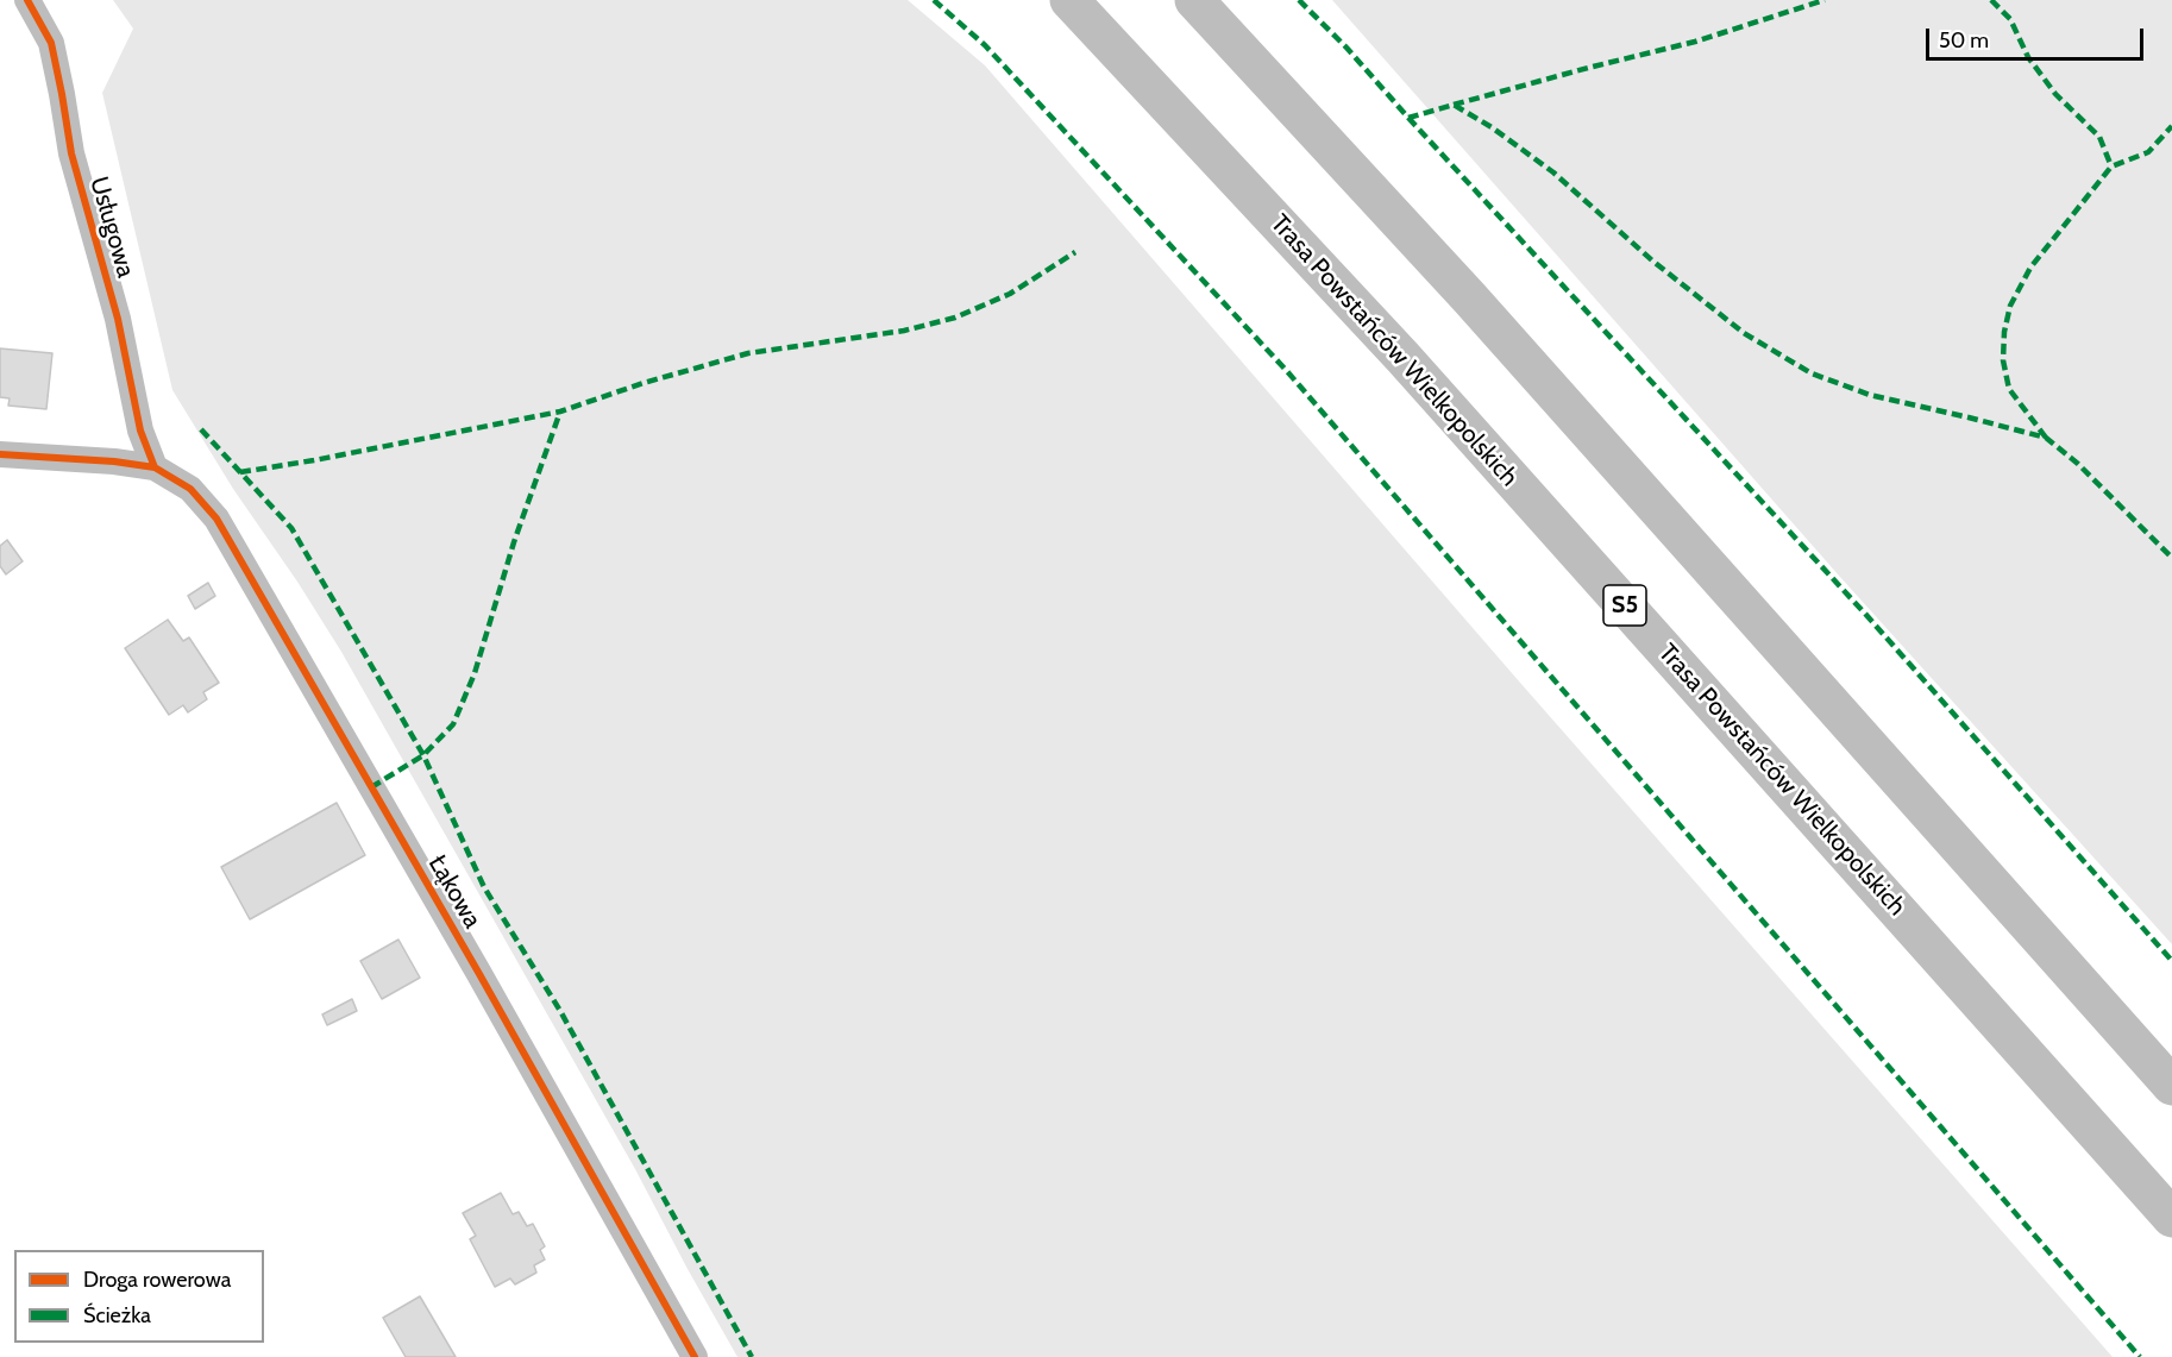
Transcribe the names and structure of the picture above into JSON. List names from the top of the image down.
{
  "streets": {
    "highway": ["Trasa Powstańców Wielkopolskich", "S5"],
    "street": ["Usługowa", "Łąkowa"]
  },
  "crossings": [
    ["Usługowa", "Łąkowa"]
  ],
  "legend": ["Droga rowerowa", "Ścieżka"],
  "scale_bar": "50 m"
}
